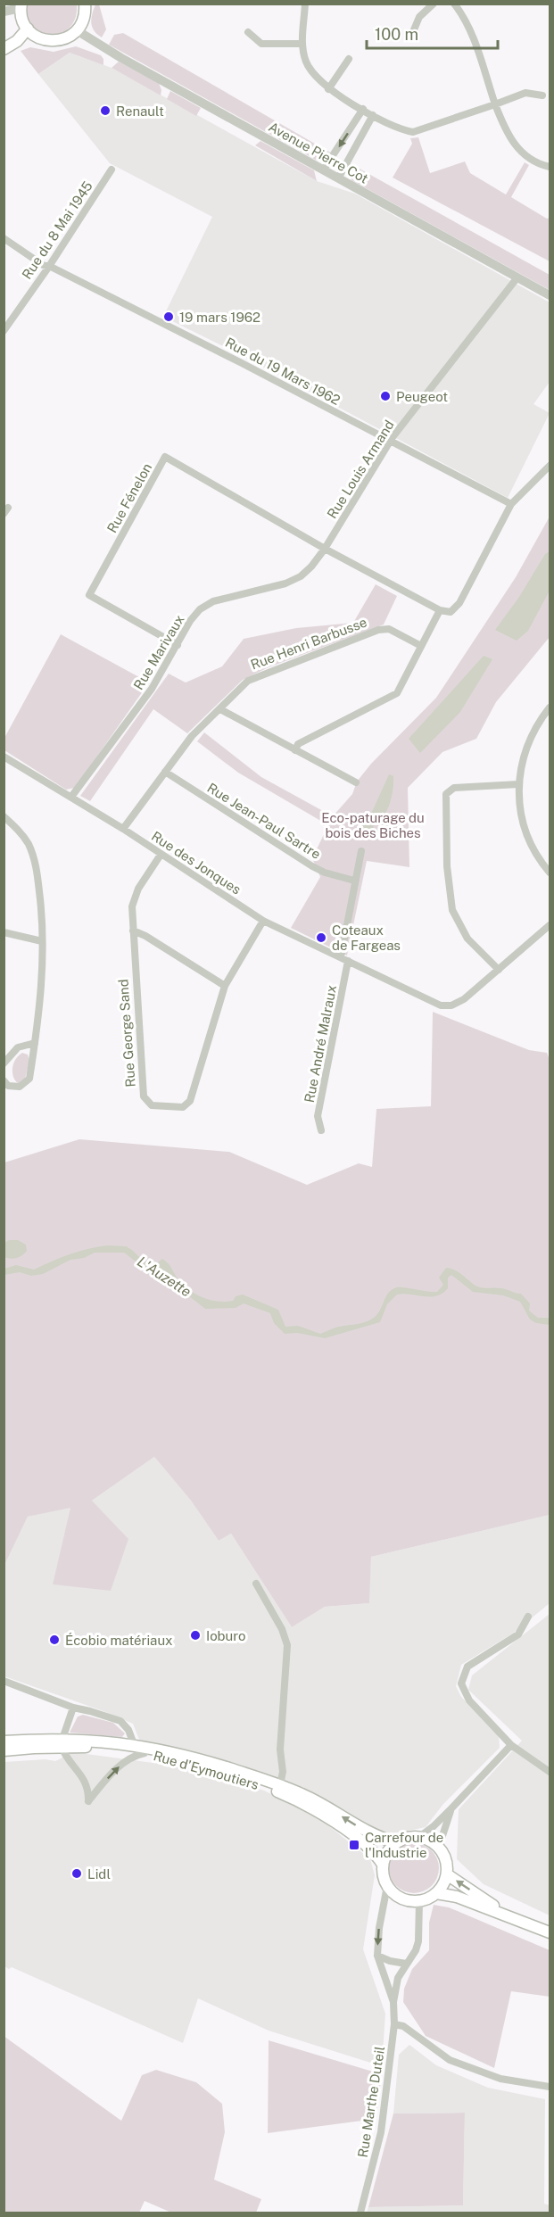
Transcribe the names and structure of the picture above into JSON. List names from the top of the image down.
{
  "streets": {
    "main road": ["Rue d'Eymoutiers"],
    "street": [
      "Avenue Pierre Cot",
      "Rue du 8 Mai 1945",
      "Rue du 19 Mars 1962",
      "Rue Louis Armand",
      "Rue Fénelon",
      "Rue Henri Barbusse",
      "Rue Marivaux",
      "Rue Jean-Paul Sartre",
      "Rue des Jonques",
      "Rue George Sand",
      "Rue André Malraux",
      "Rue Marthe Duteil"
    ]
  },
  "crossings": [
    ["Avenue Pierre Cot", "Rue Louis Armand"],
    ["Rue du 8 Mai 1945", "Rue du 19 Mars 1962"],
    ["Rue du 19 Mars 1962", "Rue Louis Armand"],
    ["Rue Louis Armand", "Rue Fénelon"],
    ["Rue Louis Armand", "Rue Marivaux"],
    ["Rue Fénelon", "Rue Marivaux"],
    ["Rue Henri Barbusse", "Rue Jean-Paul Sartre"],
    ["Rue Henri Barbusse", "Rue des Jonques"],
    ["Rue Marivaux", "Rue des Jonques"],
    ["Rue Jean-Paul Sartre", "Rue André Malraux"],
    ["Rue des Jonques", "Rue George Sand"],
    ["Rue des Jonques", "Rue André Malraux"]
  ],
  "water": ["L'Auzette"],
  "parks": ["Eco-paturage du bois des Biches"],
  "places": {
    "other": [
      "Renault",
      "19 mars 1962",
      "Peugeot",
      "Coteaux de Fargeas",
      "Ioburo",
      "Écobio matériaux",
      "Lidl"
    ],
    "transit": ["Carrefour de l'Industrie"]
  },
  "scale_bar": "100 m"
}
